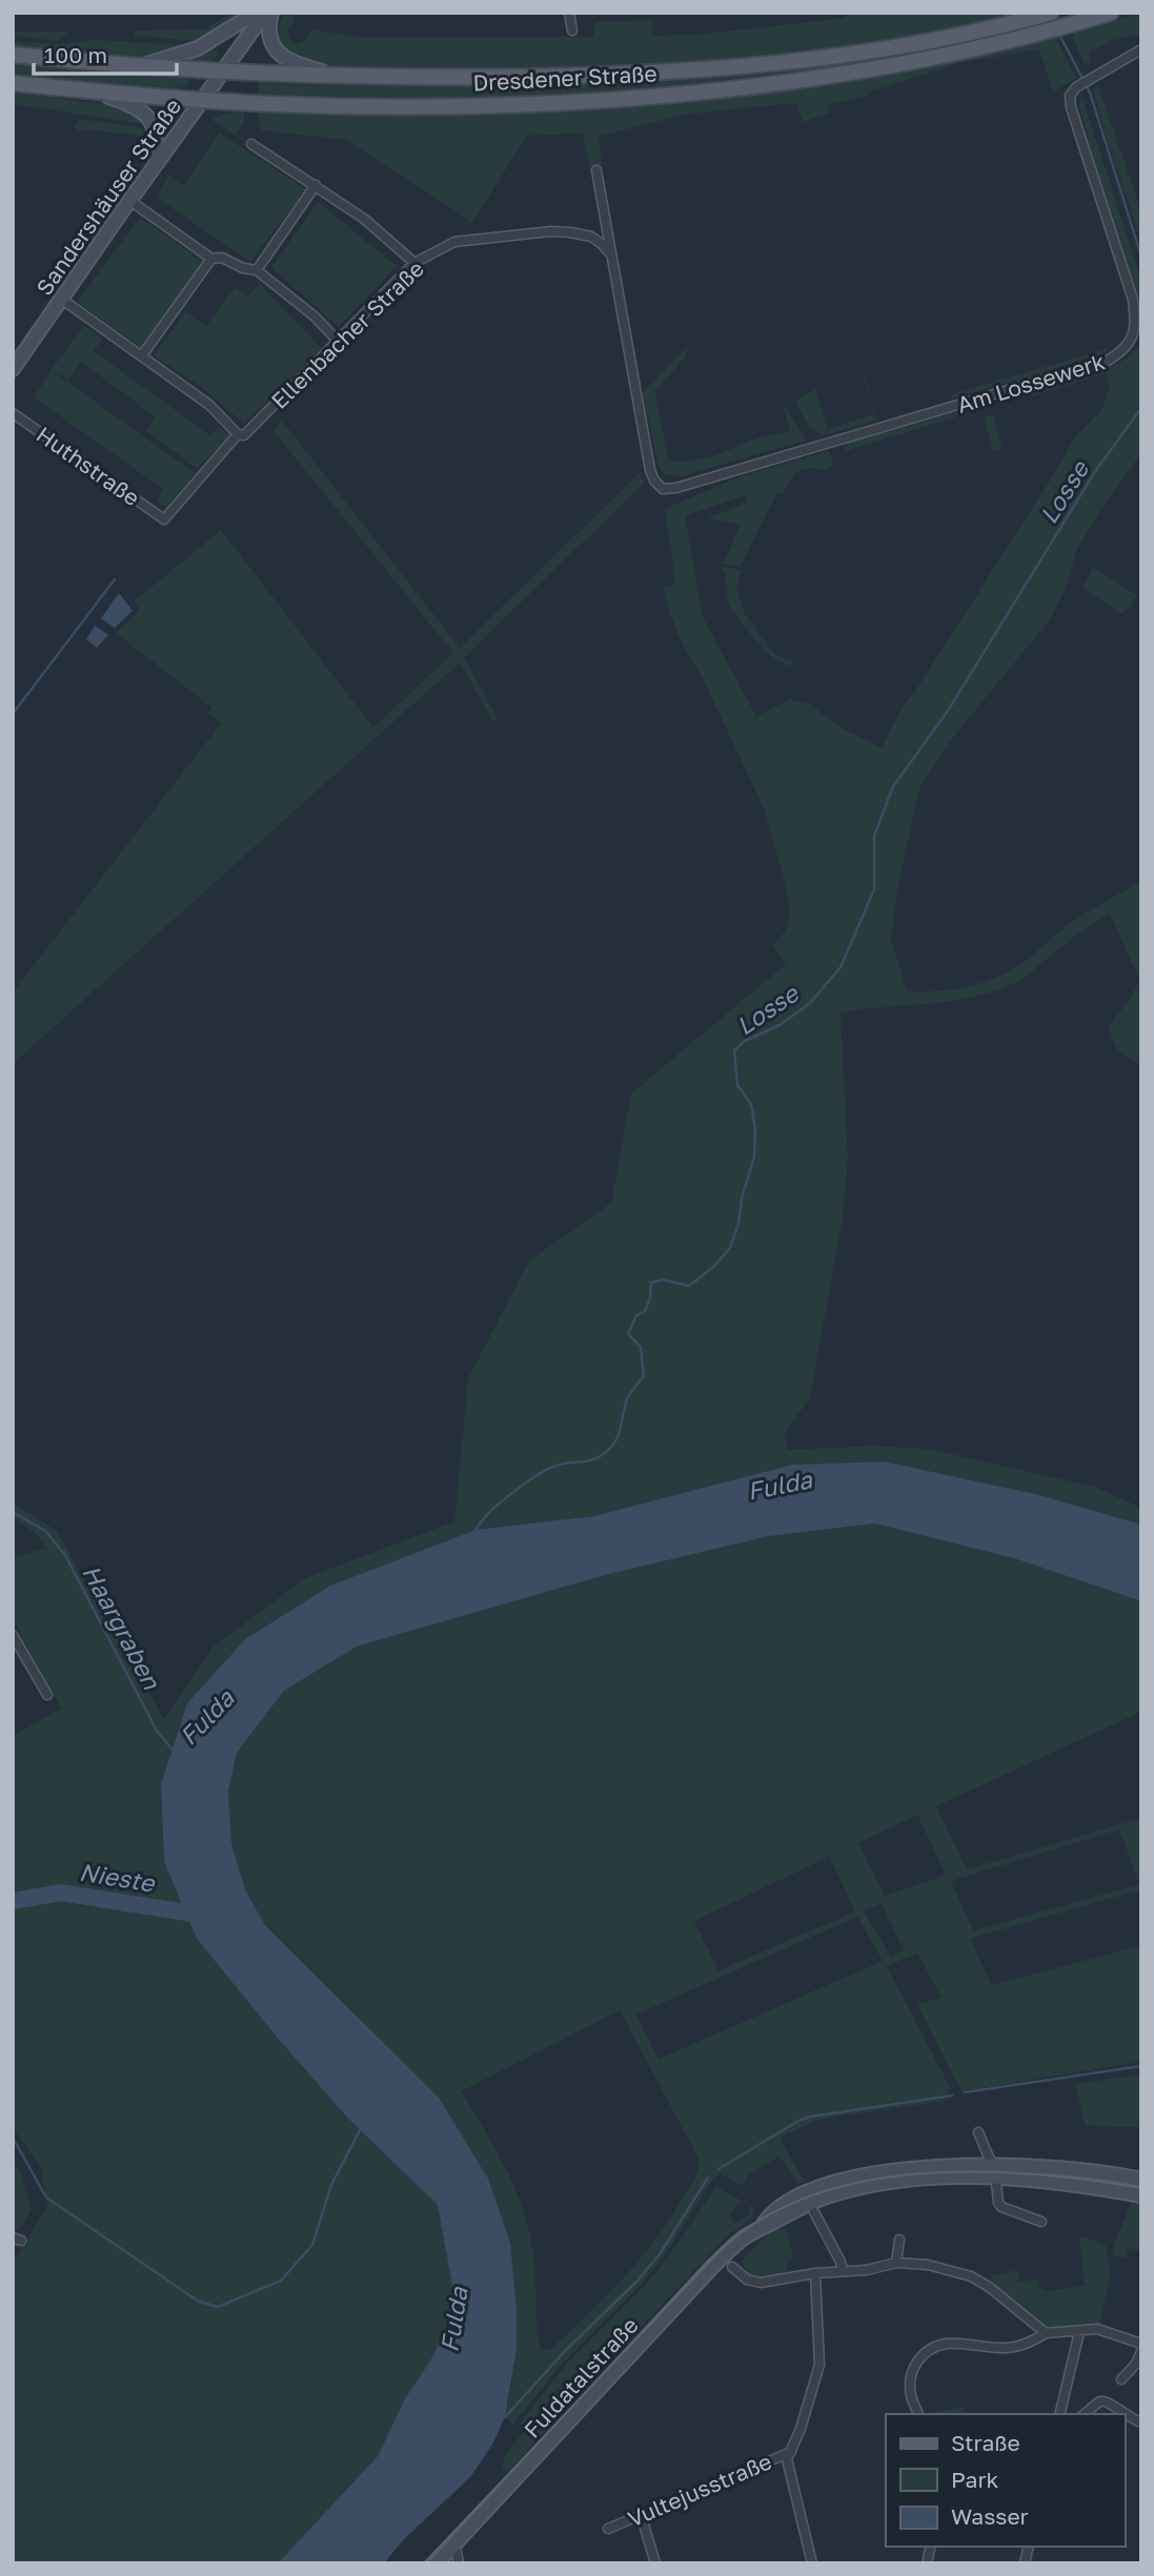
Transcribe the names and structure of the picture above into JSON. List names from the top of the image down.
{
  "streets": {
    "main road": ["Dresdener Straße", "Sandershäuser Straße", "Fuldatalstraße"],
    "street": [
      "Ellenbacher Straße",
      "Am Lossewerk",
      "Huthstraße",
      "Vultejusstraße"
    ]
  },
  "crossings": [
    ["Dresdener Straße", "Sandershäuser Straße"],
    ["Ellenbacher Straße", "Am Lossewerk"],
    ["Ellenbacher Straße", "Huthstraße"]
  ],
  "water": [
    "Losse",
    "Fulda",
    "Haargraben",
    "Nieste"
  ],
  "legend": ["Straße", "Park", "Wasser"],
  "scale_bar": "100 m"
}
